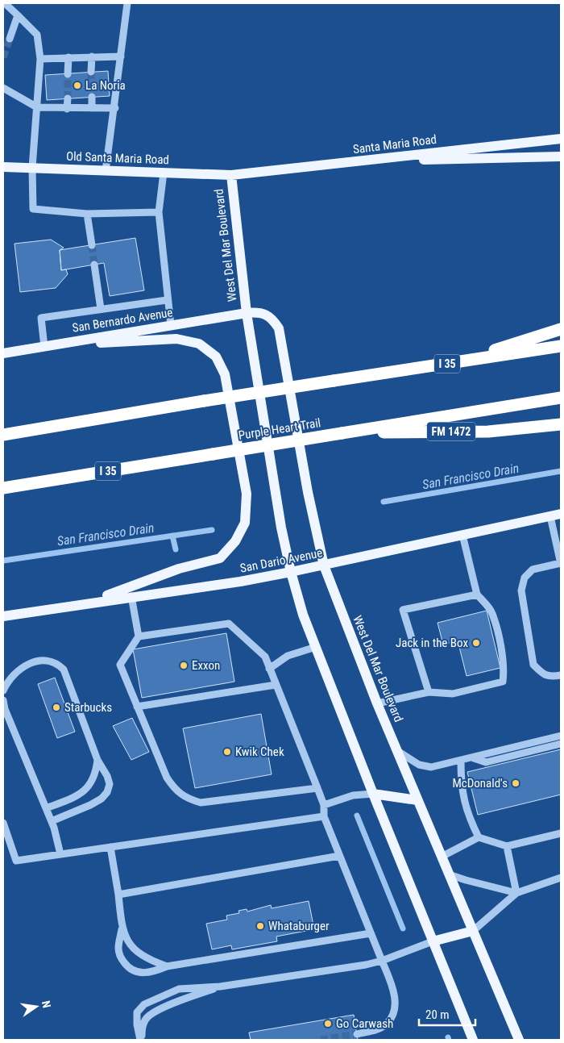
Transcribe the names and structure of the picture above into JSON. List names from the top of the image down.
{
  "streets": {
    "highway": ["I 35", "Purple Heart Trail", "FM 1472"],
    "main road": [
      "Santa Maria Road",
      "Old Santa Maria Road",
      "West Del Mar Boulevard",
      "San Bernardo Avenue",
      "San Dario Avenue"
    ]
  },
  "crossings": [
    ["Santa Maria Road", "Old Santa Maria Road"],
    ["Santa Maria Road", "West Del Mar Boulevard"],
    ["Old Santa Maria Road", "West Del Mar Boulevard"],
    ["West Del Mar Boulevard", "San Bernardo Avenue"],
    ["West Del Mar Boulevard", "San Dario Avenue"],
    ["Purple Heart Trail", "FM 1472"]
  ],
  "water": ["San Francisco Drain"],
  "places": [
    "La Noria",
    "Jack in the Box",
    "Exxon",
    "Starbucks",
    "Kwik Chek",
    "McDonald's",
    "Whataburger",
    "Go Carwash"
  ],
  "scale_bar": "20 m",
  "north": "right"
}
